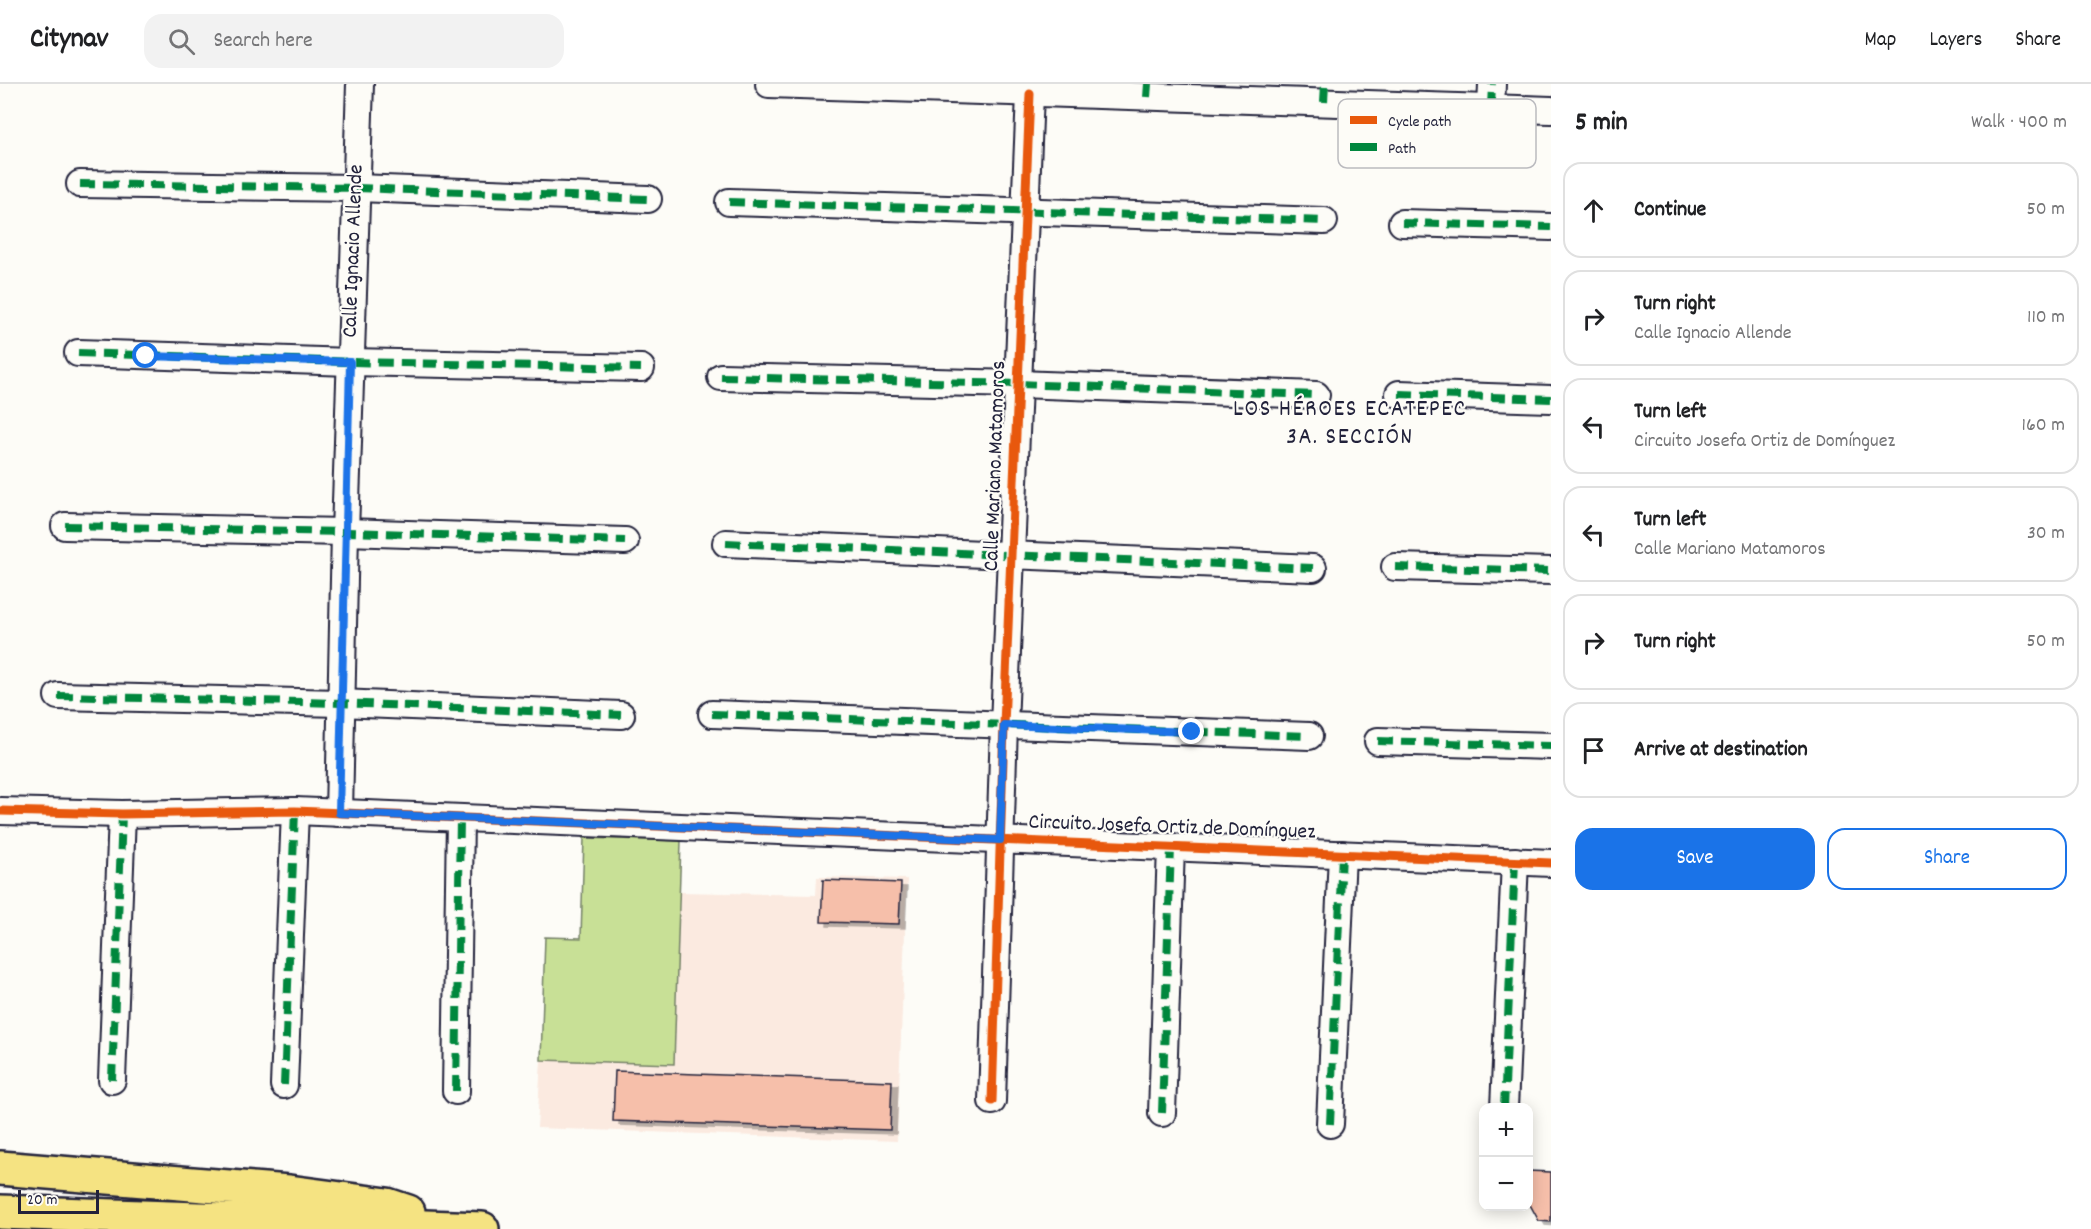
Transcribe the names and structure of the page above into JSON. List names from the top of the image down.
{
  "streets": {
    "street": ["Calle Ignacio Allende", "Calle Mariano Matamoros", "Circuito Josefa Ortiz de Domínguez"]
  },
  "crossings": [
    ["Calle Ignacio Allende", "Circuito Josefa Ortiz de Domínguez"],
    ["Calle Mariano Matamoros", "Circuito Josefa Ortiz de Domínguez"]
  ],
  "districts": ["LOS HÉROES ECATEPEC 3A. SECCIÓN"],
  "legend": ["Cycle path", "Path"],
  "scale_bar": "20 m",
  "page": {
    "header": "Citynav",
    "search": "Search here",
    "nav": ["Map", "Layers", "Share"],
    "heading": ["5 min", "Walk · 400 m"],
    "list": [
      ["Continue", "50 m"],
      ["Turn right", "Calle Ignacio Allende", "110 m"],
      ["Turn left", "Circuito Josefa Ortiz de Domínguez", "160 m"],
      ["Turn left", "Calle Mariano Matamoros", "30 m"],
      ["Turn right", "50 m"],
      "Arrive at destination"
    ],
    "buttons": ["Save", "Share"],
    "map_buttons": ["+", "−"],
    "scale": "20 m"
  }
}
